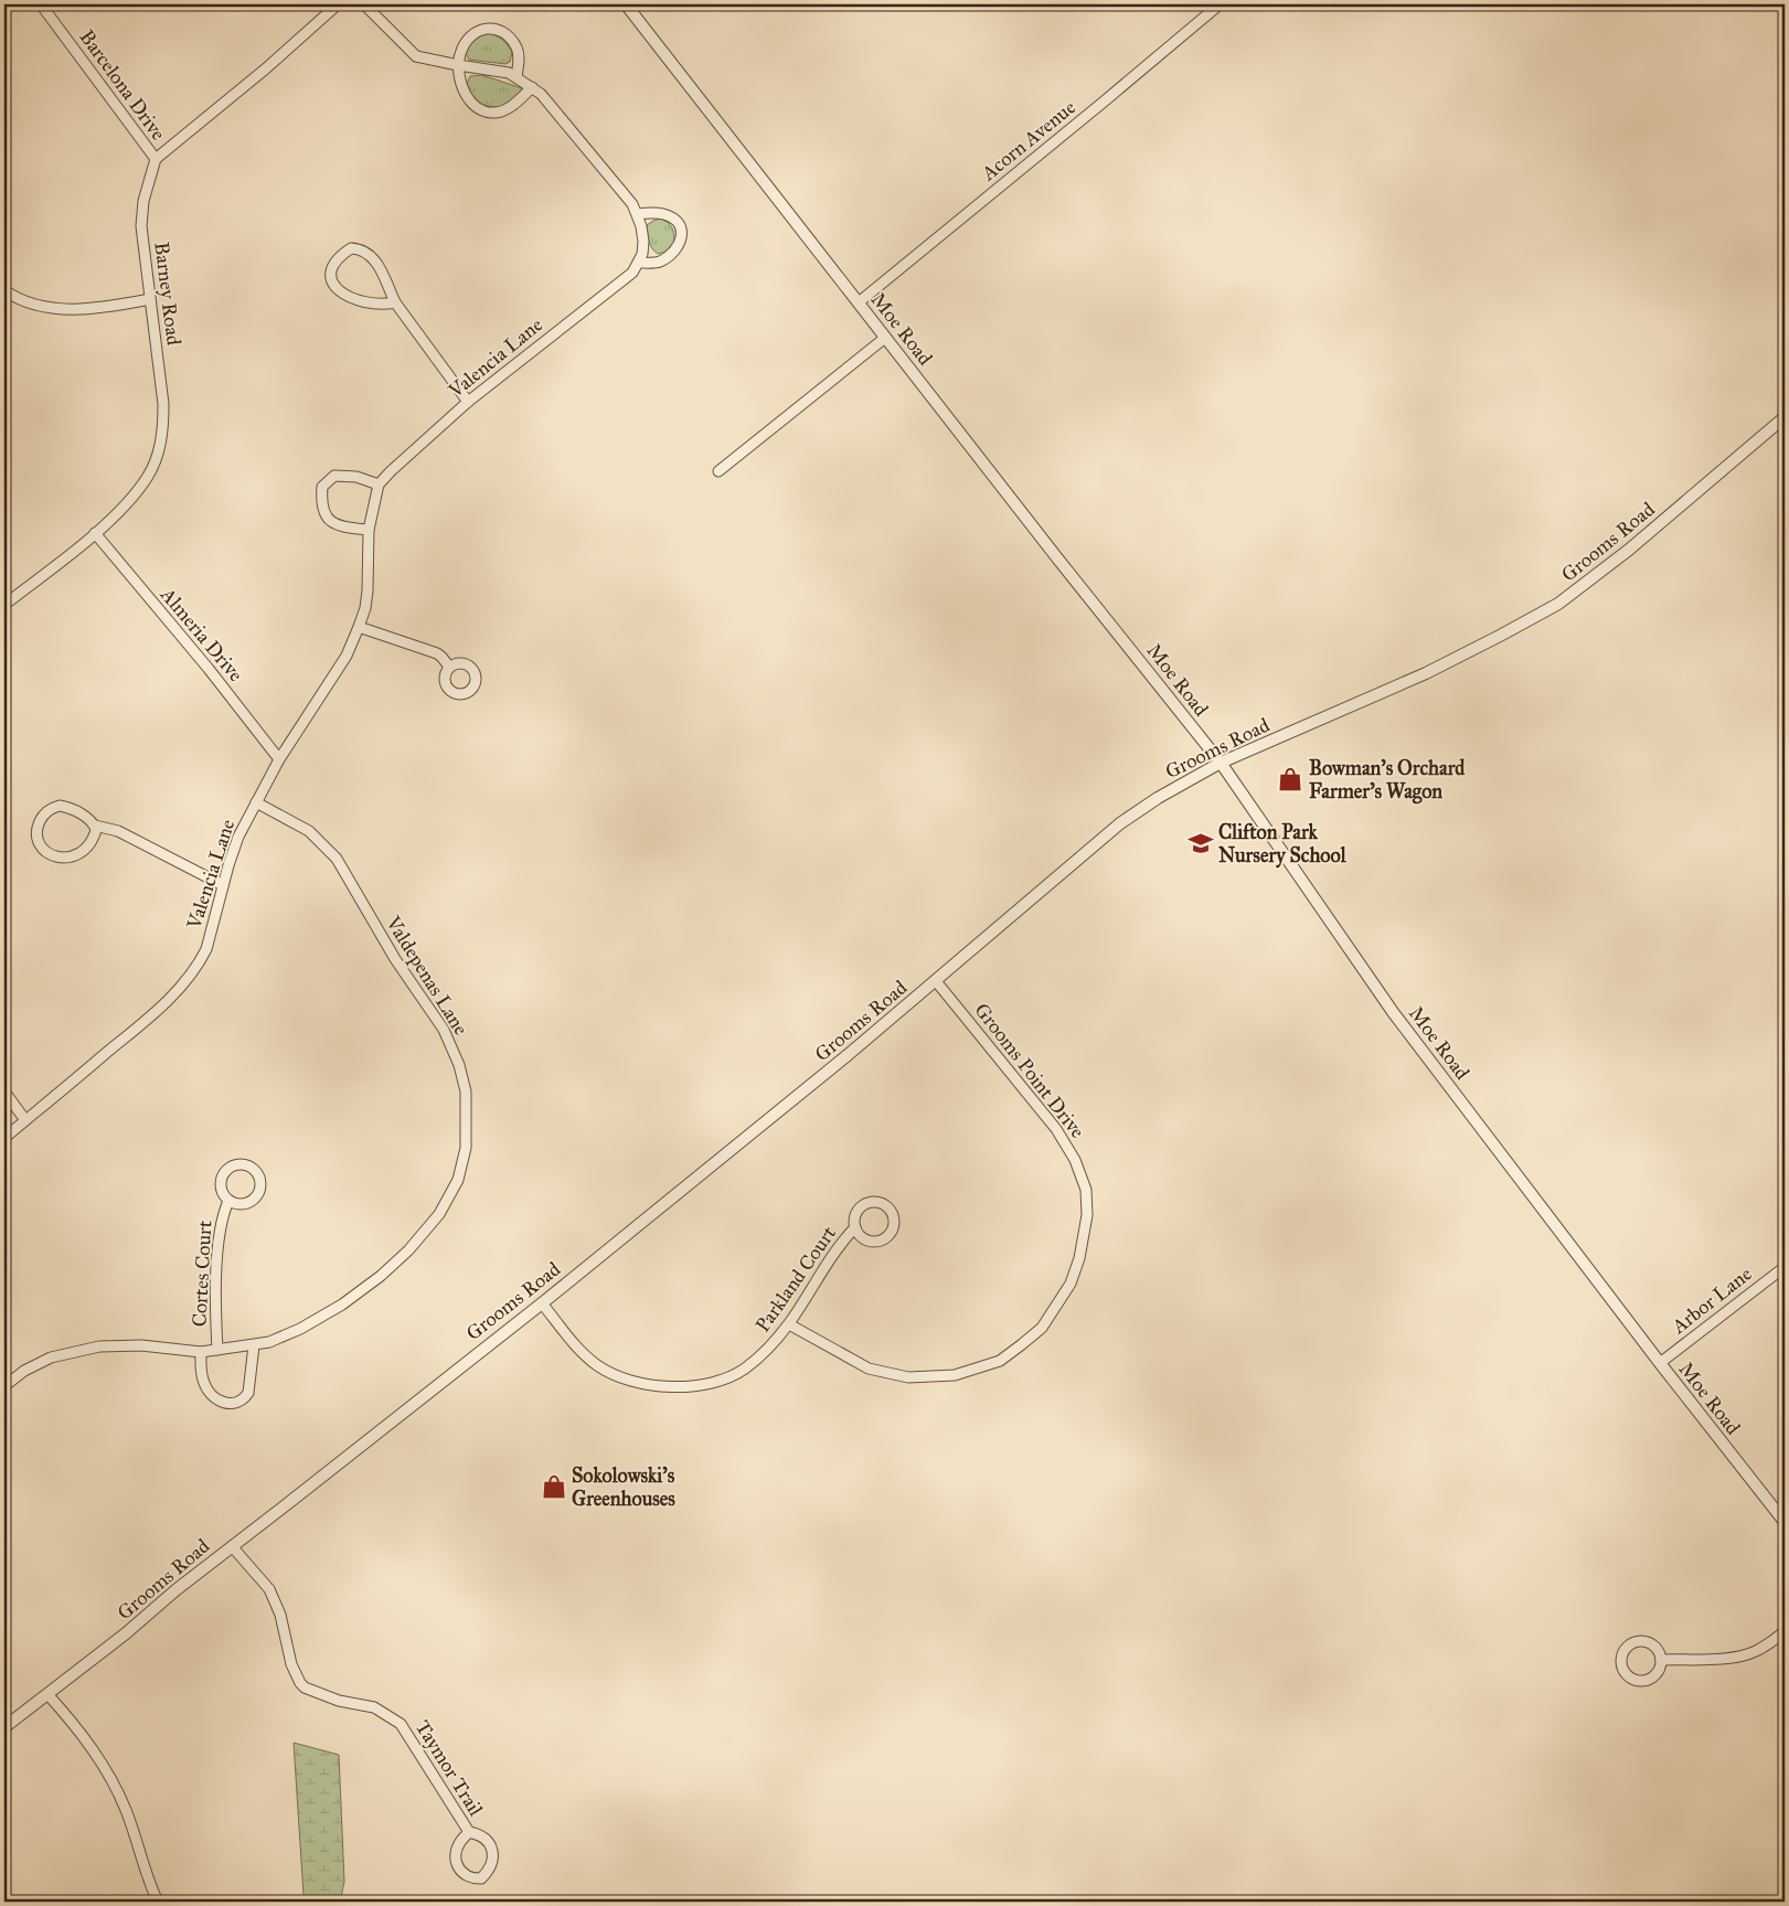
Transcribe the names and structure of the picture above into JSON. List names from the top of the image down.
{
  "streets": {
    "street": [
      "Barcelona Drive",
      "Acorn Avenue",
      "Barney Road",
      "Moe Road",
      "Valencia Lane",
      "Grooms Road",
      "Almeria Drive",
      "Valdepenas Lane",
      "Grooms Point Drive",
      "Cortes Court",
      "Parkland Court",
      "Arbor Lane",
      "Taymor Trail"
    ]
  },
  "crossings": [
    ["Barcelona Drive", "Barney Road"],
    ["Acorn Avenue", "Moe Road"],
    ["Barney Road", "Almeria Drive"],
    ["Moe Road", "Grooms Road"],
    ["Moe Road", "Arbor Lane"],
    ["Valencia Lane", "Almeria Drive"],
    ["Valencia Lane", "Valdepenas Lane"],
    ["Grooms Road", "Grooms Point Drive"],
    ["Grooms Road", "Parkland Court"],
    ["Grooms Road", "Taymor Trail"],
    ["Valdepenas Lane", "Cortes Court"],
    ["Grooms Point Drive", "Parkland Court"]
  ],
  "places": {
    "shop": ["Bowman's Orchard Farmer's Wagon", "Sokolowski's Greenhouses"],
    "school or university": ["Clifton Park Nursery School"]
  }
}
